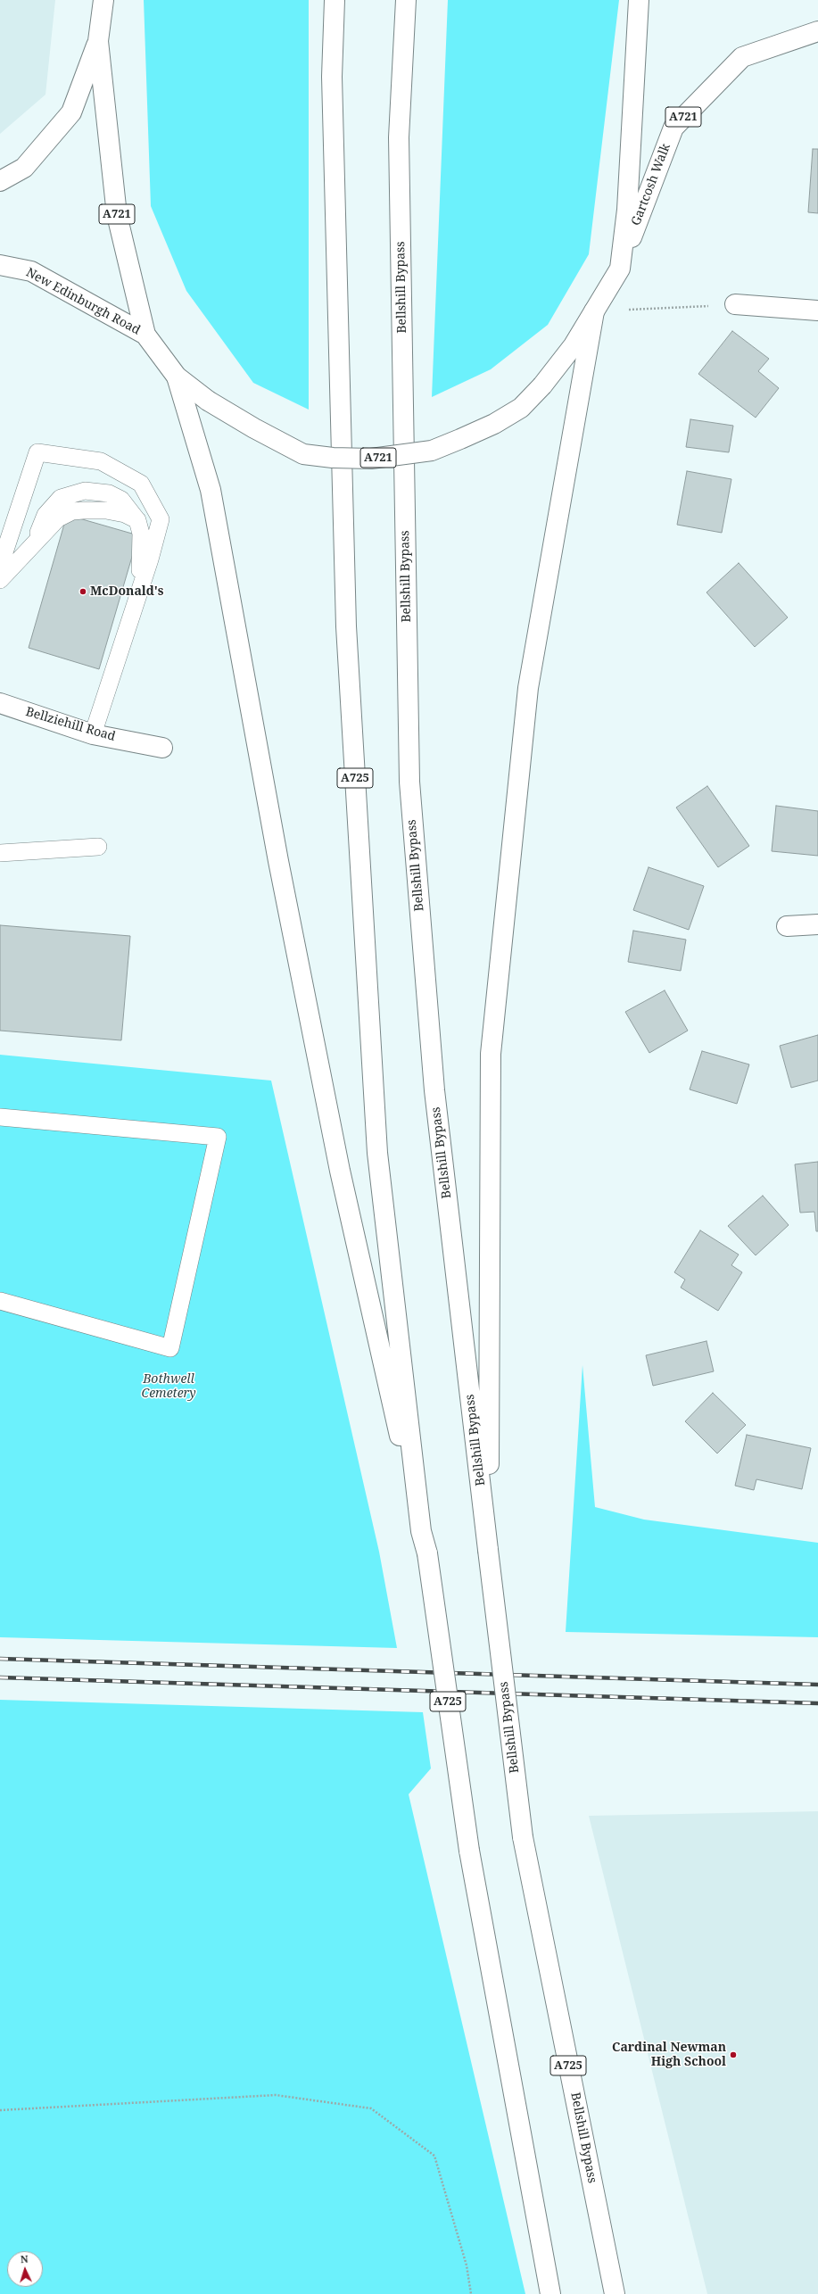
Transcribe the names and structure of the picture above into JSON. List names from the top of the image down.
{
  "streets": {
    "main road": [
      "A721",
      "Gartcosh Walk",
      "Bellshill Bypass",
      "New Edinburgh Road",
      "Bellziehill Road",
      "A725"
    ]
  },
  "crossings": [
    ["A721", "Gartcosh Walk"],
    ["A721", "New Edinburgh Road"]
  ],
  "parks": ["Bothwell Cemetery"],
  "places": ["McDonald's", "Cardinal Newman High School"],
  "north": "top"
}
